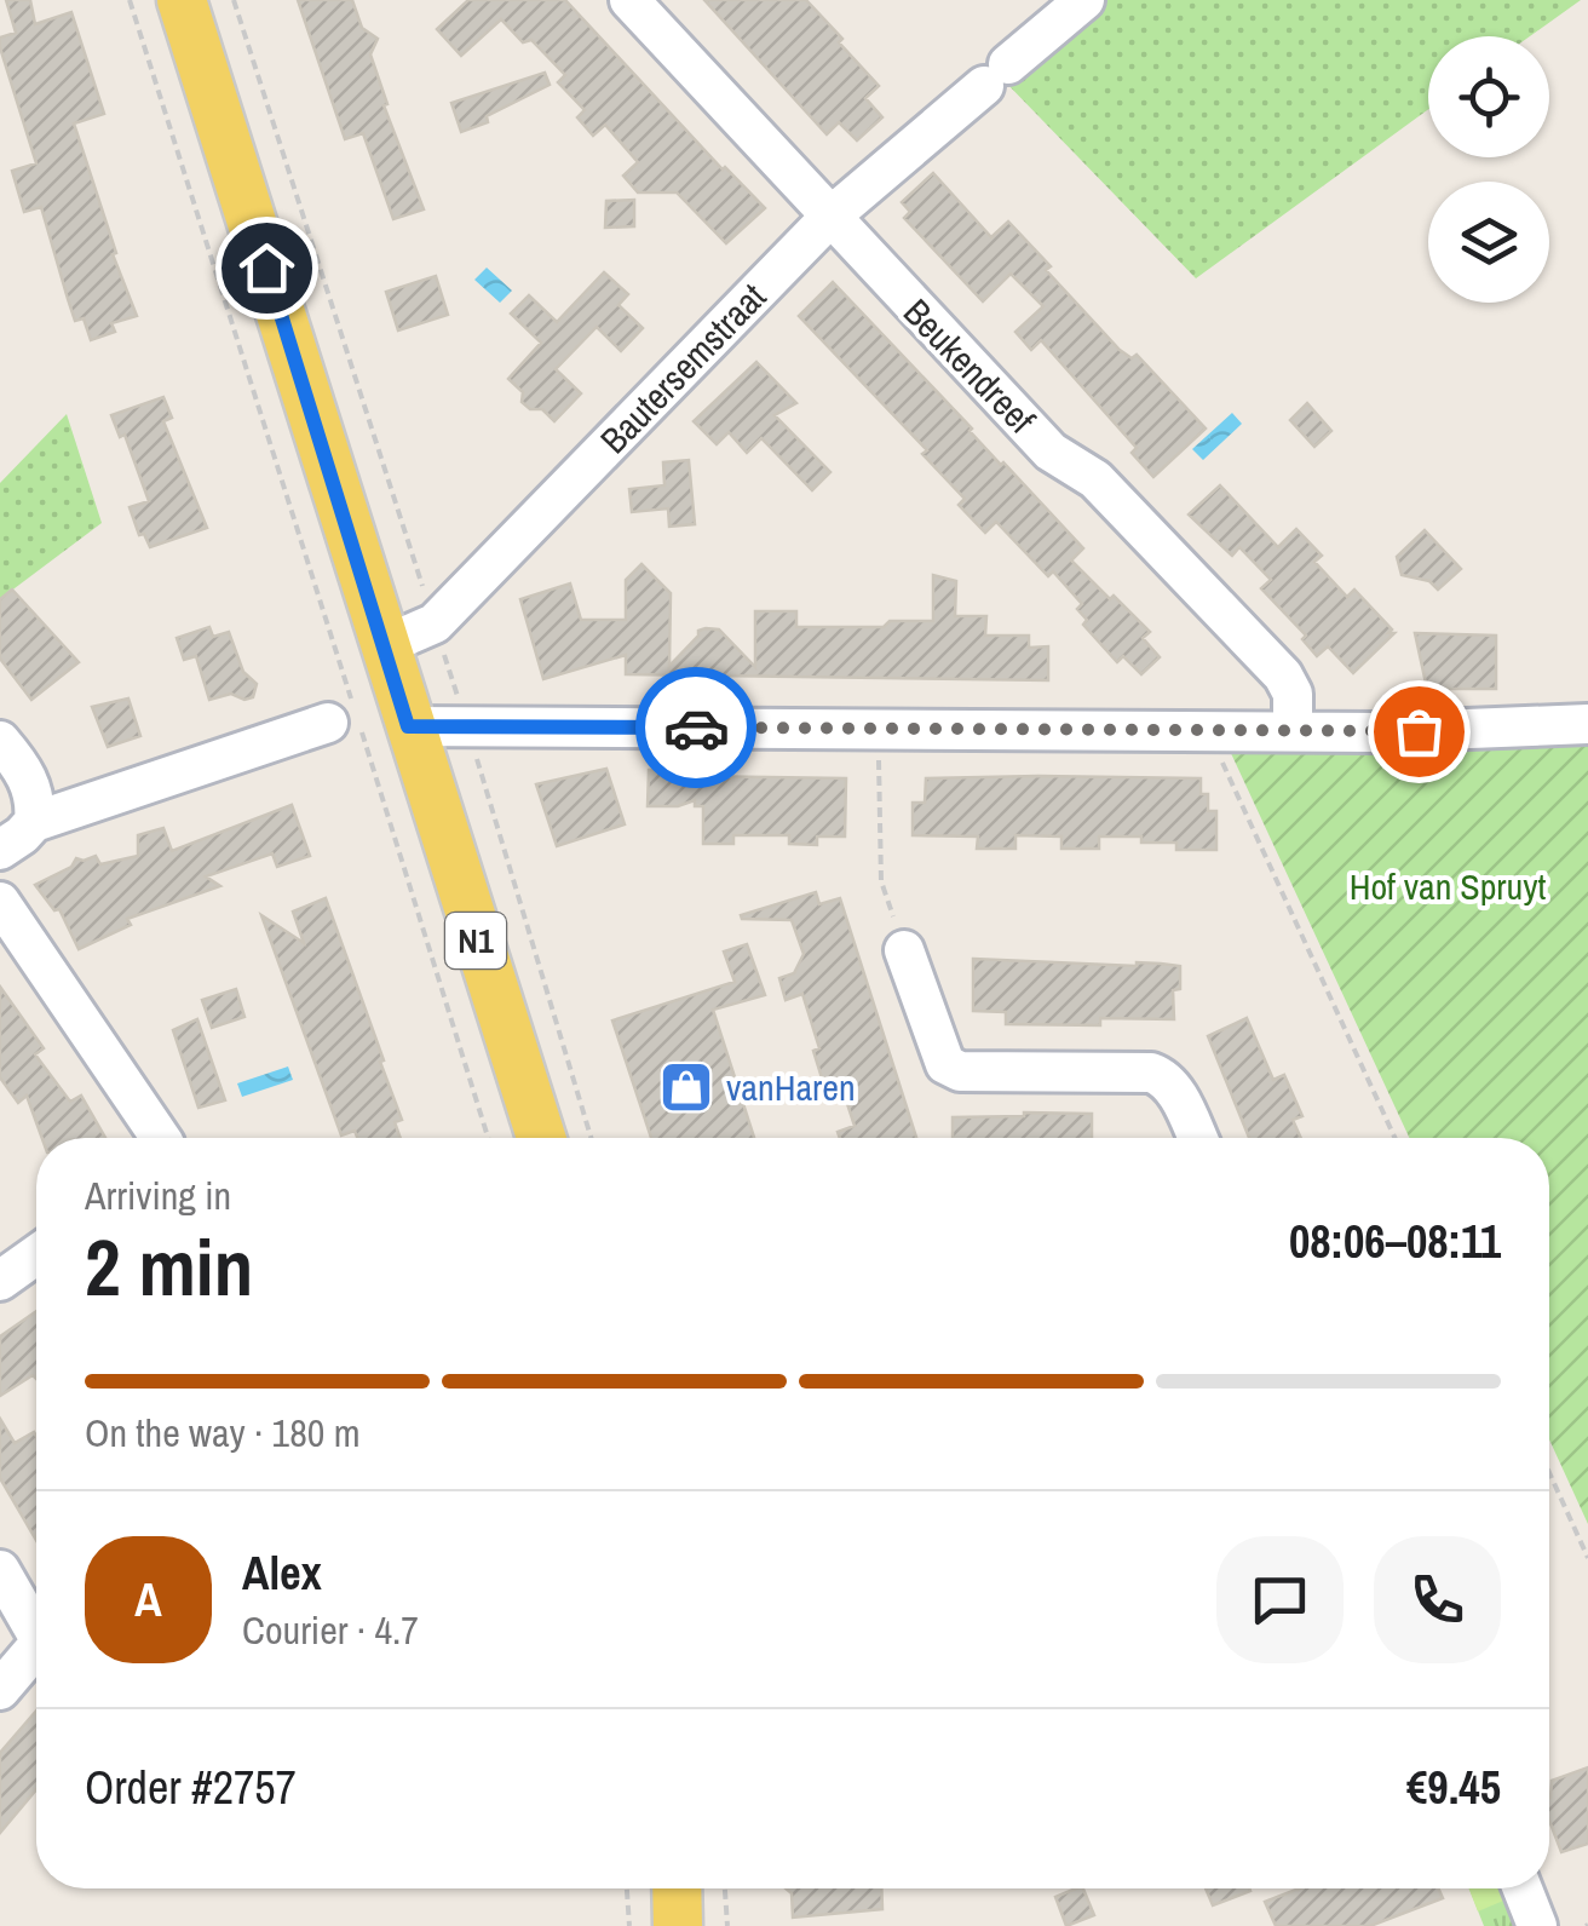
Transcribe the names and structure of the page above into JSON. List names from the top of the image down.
{
  "streets": {
    "main road": ["N1"],
    "street": ["Beukendreef", "Bautersemstraat"]
  },
  "crossings": [
    ["Beukendreef", "Bautersemstraat"],
    ["Bautersemstraat", "N1"]
  ],
  "parks": ["Hof van Spruyt"],
  "places": {
    "shop": ["vanHaren"]
  },
  "page": {
    "heading": ["2 min", "Arriving in", "08:06–08:11"],
    "panel": [
      "Alex",
      "Courier · 4.7",
      "Order #2757",
      "€9.45"
    ],
    "bar": "On the way · 180 m",
    "round": "A"
  }
}
